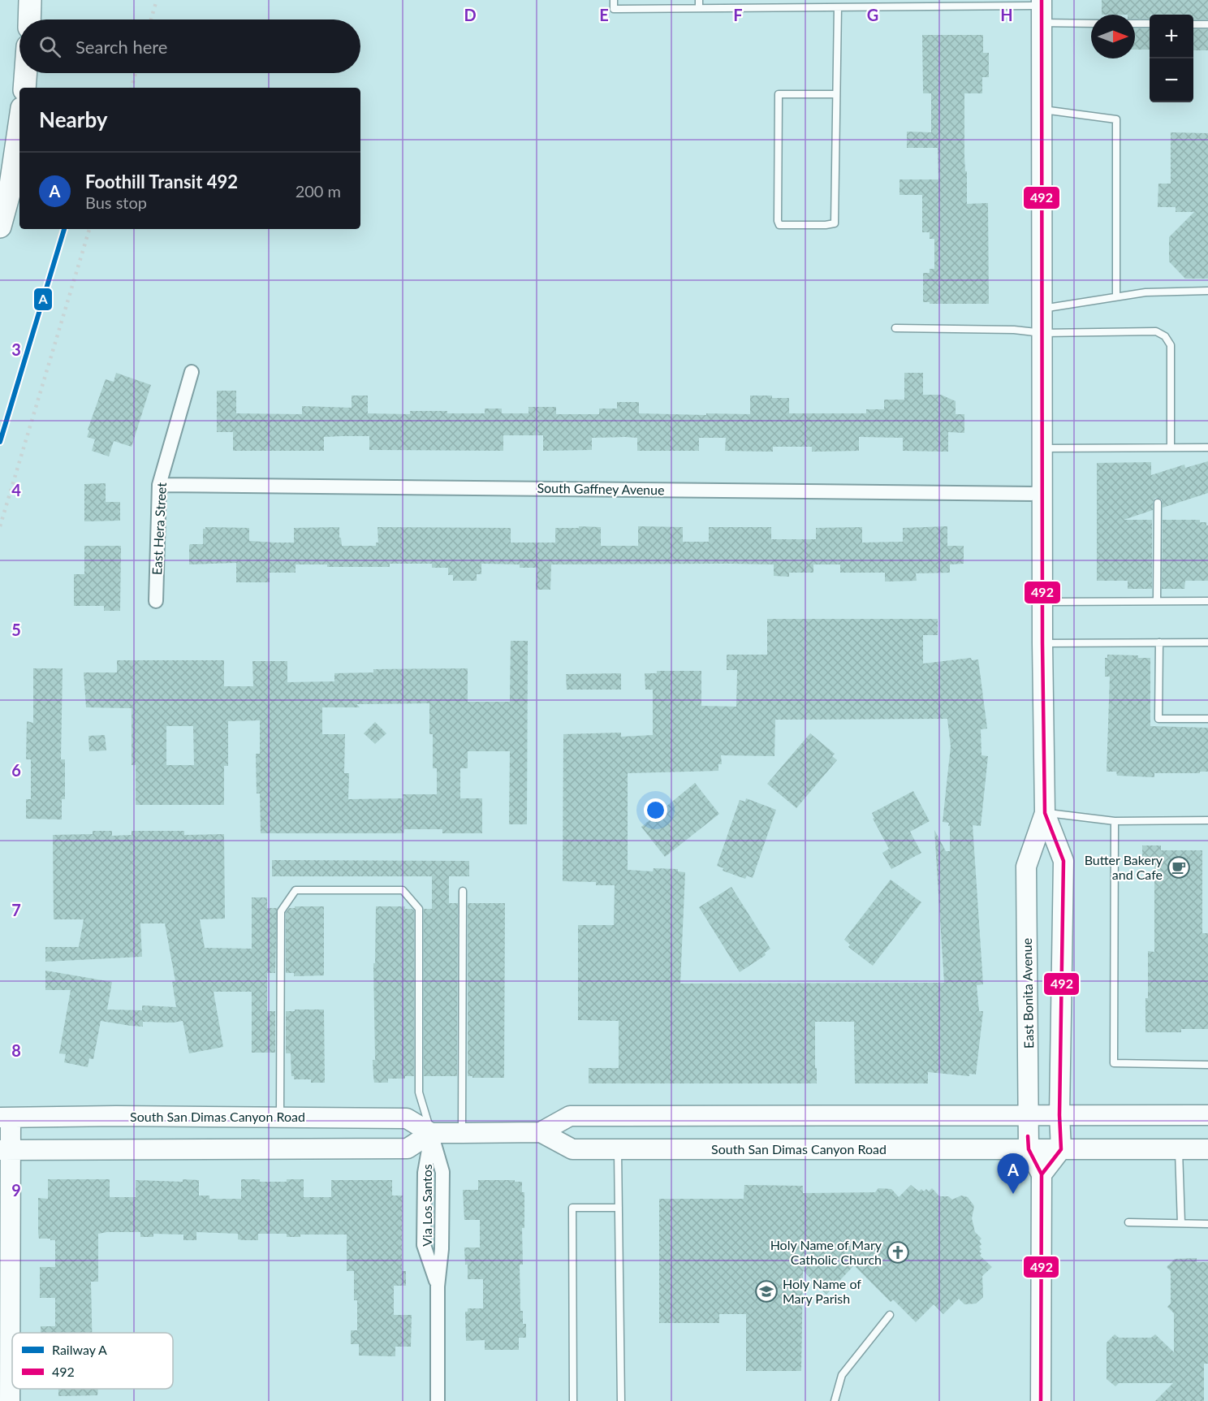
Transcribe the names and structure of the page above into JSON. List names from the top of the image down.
{
  "streets": {
    "main road": ["East Bonita Avenue", "South San Dimas Canyon Road"],
    "street": ["South Gaffney Avenue", "East Hera Street", "Via Los Santos"]
  },
  "crossings": [
    ["South Gaffney Avenue", "East Hera Street"],
    ["South Gaffney Avenue", "East Bonita Avenue"],
    ["East Bonita Avenue", "South San Dimas Canyon Road"],
    ["South San Dimas Canyon Road", "Via Los Santos"]
  ],
  "places": {
    "cafe": ["Butter Bakery and Cafe"],
    "church": ["Holy Name of Mary Catholic Church"],
    "school or university": ["Holy Name of Mary Parish"]
  },
  "lines": ["transit line 492", "rail line A"],
  "legend": ["Railway A", "492"],
  "north": "right",
  "page": {
    "map_buttons": ["+", "−"],
    "search": "Search here",
    "heading": "Nearby",
    "list": [
      {
        "mark": "A",
        "name": "Foothill Transit 492",
        "note": "Bus stop",
        "value": "200 m"
      }
    ],
    "pins": "A"
  },
  "grid": {
    "columns": [
      "D",
      "E",
      "F",
      "G",
      "H"
    ],
    "rows": [
      "3",
      "4",
      "5",
      "6",
      "7",
      "8",
      "9"
    ]
  }
}
